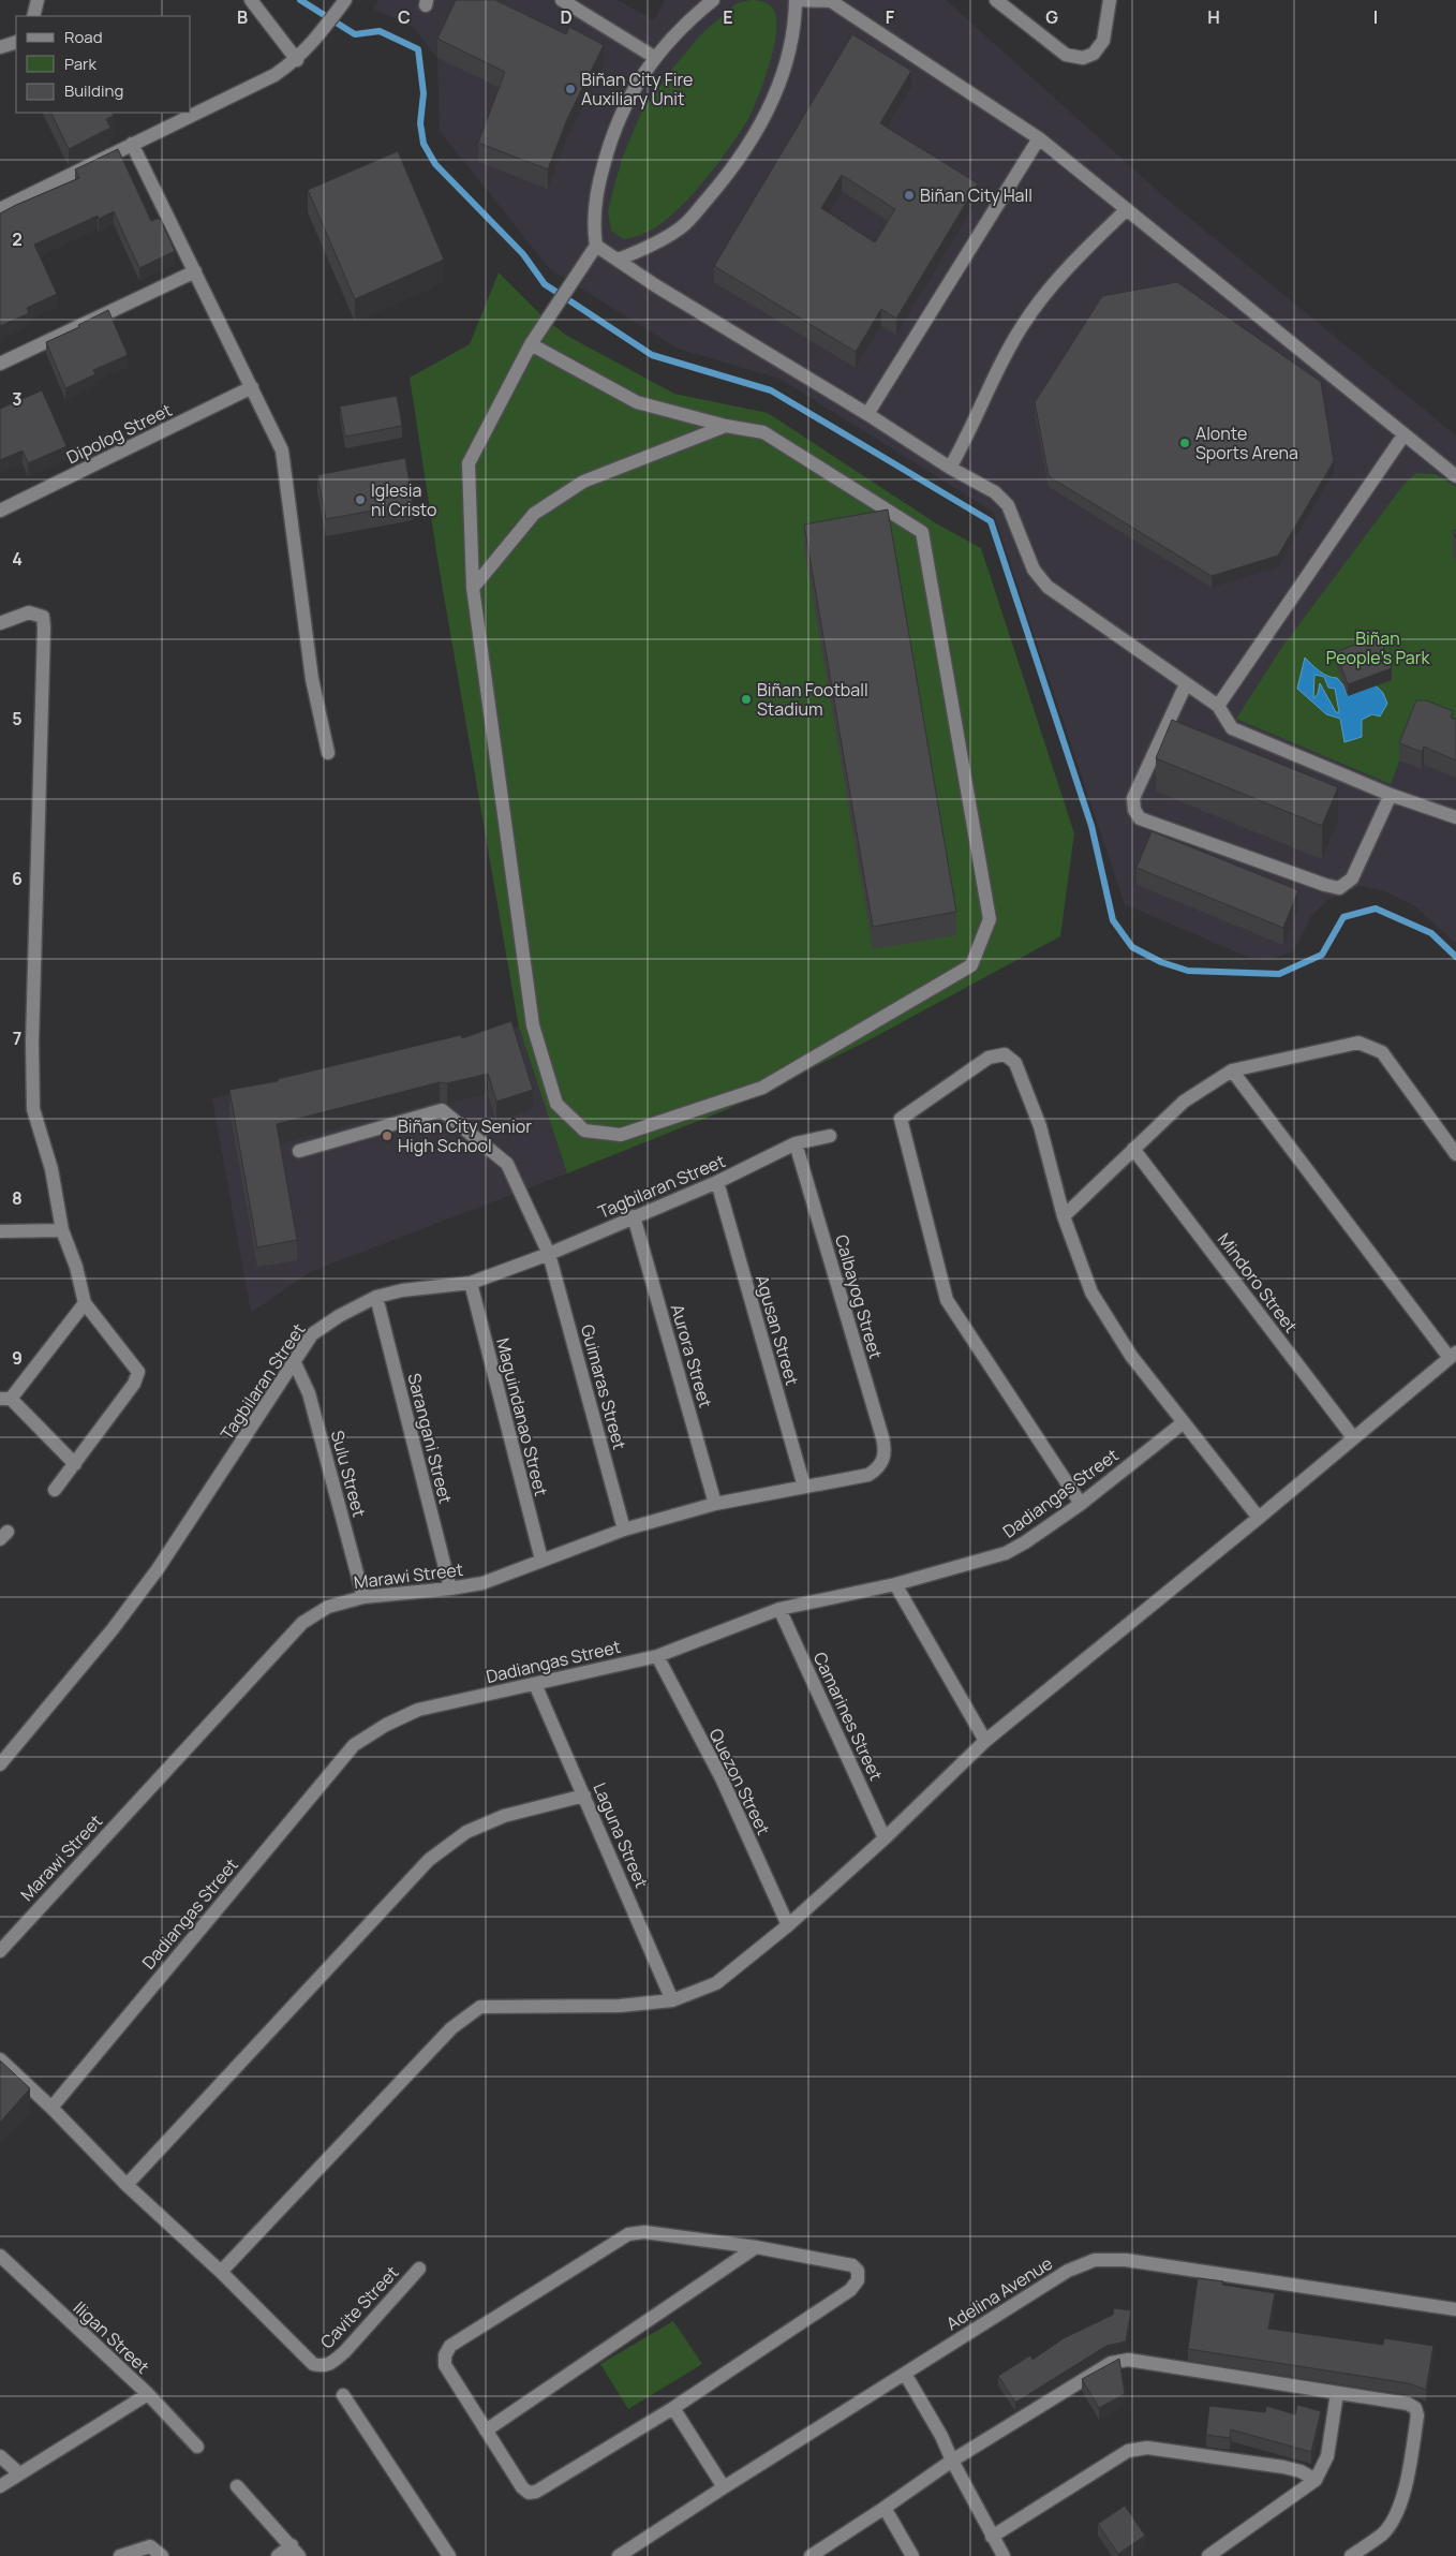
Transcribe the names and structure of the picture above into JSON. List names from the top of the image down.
{
  "streets": {
    "street": [
      "Dipolog Street",
      "Tagbilaran Street",
      "Mindoro Street",
      "Calbayog Street",
      "Agusan Street",
      "Aurora Street",
      "Guimaras Street",
      "Maguindanao Street",
      "Sarangani Street",
      "Sulu Street",
      "Dadiangas Street",
      "Marawi Street",
      "Camarines Street",
      "Quezon Street",
      "Laguna Street",
      "Adelina Avenue",
      "Cavite Street",
      "Iligan Street"
    ]
  },
  "crossings": [
    ["Tagbilaran Street", "Calbayog Street"],
    ["Tagbilaran Street", "Agusan Street"],
    ["Tagbilaran Street", "Aurora Street"],
    ["Tagbilaran Street", "Guimaras Street"],
    ["Tagbilaran Street", "Maguindanao Street"],
    ["Tagbilaran Street", "Sarangani Street"],
    ["Tagbilaran Street", "Sulu Street"],
    ["Calbayog Street", "Marawi Street"],
    ["Agusan Street", "Marawi Street"],
    ["Aurora Street", "Marawi Street"],
    ["Guimaras Street", "Marawi Street"],
    ["Maguindanao Street", "Marawi Street"],
    ["Sarangani Street", "Marawi Street"],
    ["Sulu Street", "Marawi Street"],
    ["Dadiangas Street", "Camarines Street"],
    ["Dadiangas Street", "Quezon Street"],
    ["Dadiangas Street", "Laguna Street"]
  ],
  "parks": ["Biñan People's Park"],
  "places": [
    "Biñan City Fire Auxiliary Unit",
    "Biñan City Hall",
    "Alonte Sports Arena",
    "Iglesia ni Cristo",
    "Biñan Football Stadium",
    "Biñan City Senior High School"
  ],
  "legend": ["Road", "Park", "Building"],
  "grid": {
    "columns": [
      "B",
      "C",
      "D",
      "E",
      "F",
      "G",
      "H",
      "I"
    ],
    "rows": [
      "2",
      "3",
      "4",
      "5",
      "6",
      "7",
      "8",
      "9"
    ]
  }
}
